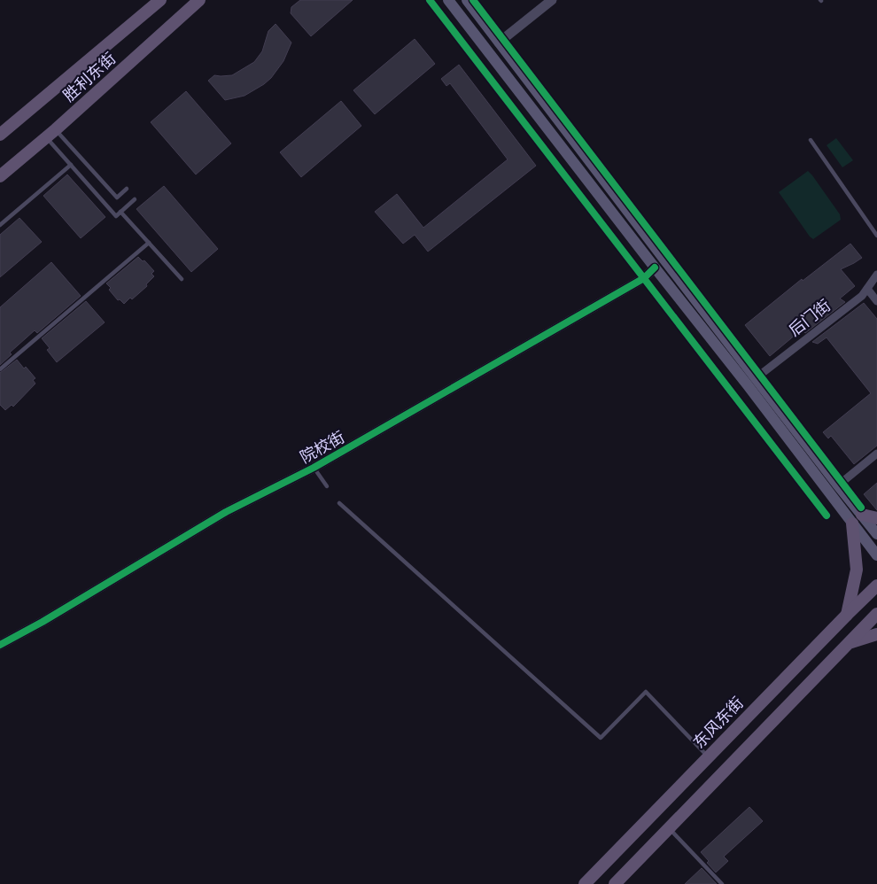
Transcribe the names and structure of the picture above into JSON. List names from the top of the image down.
{
  "streets": {
    "main road": ["胜利东街", "东风东街"],
    "street": ["后门街", "院校街"]
  }
}
